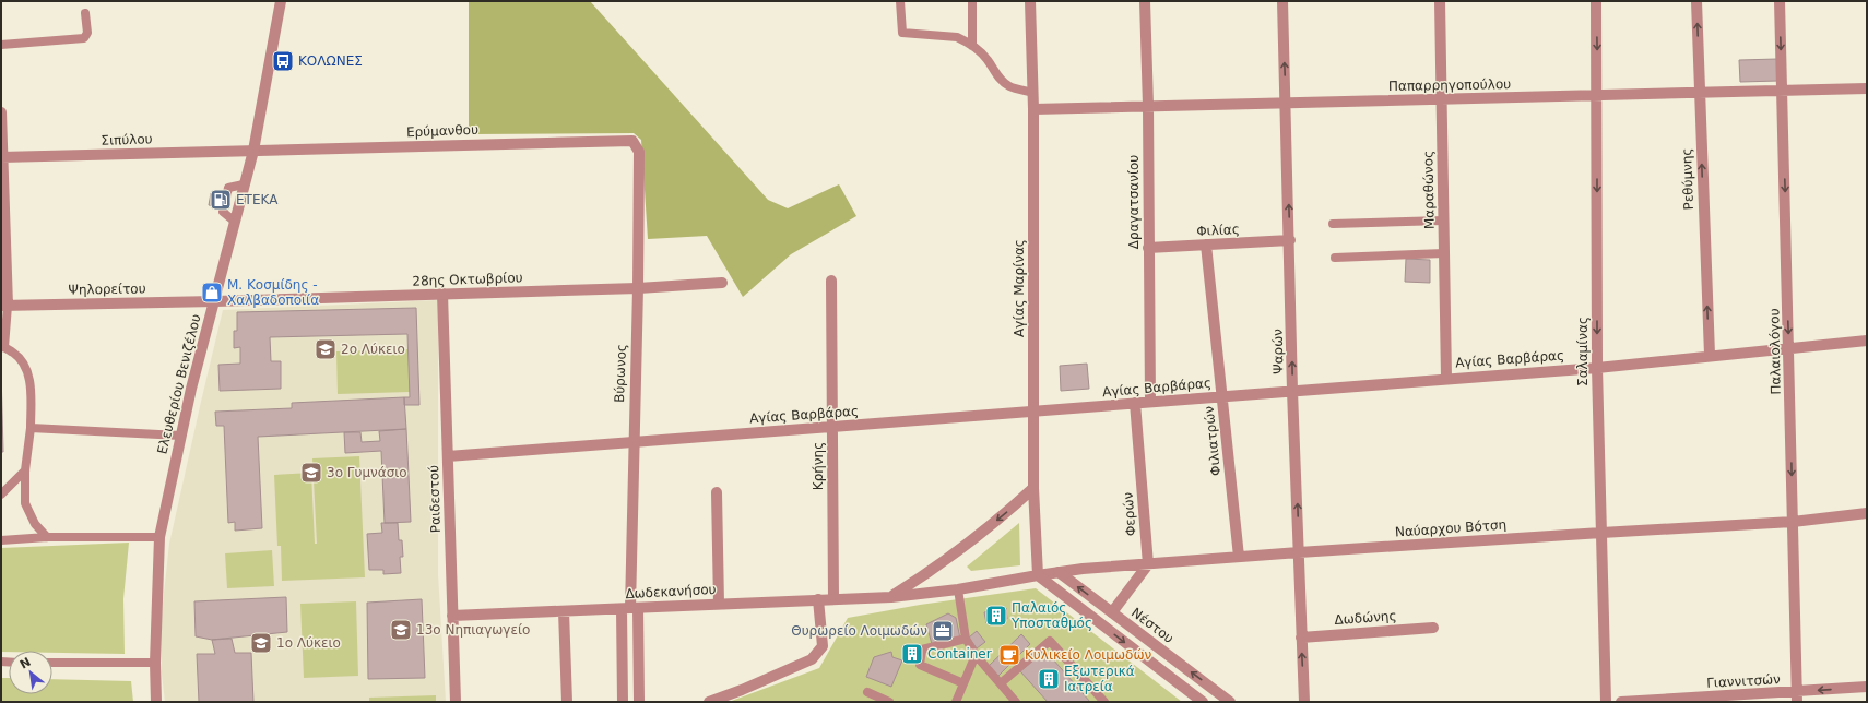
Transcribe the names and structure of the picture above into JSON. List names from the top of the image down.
{
  "streets": {
    "street": [
      "Παπαρρηγοπούλου",
      "Ερύμανθου",
      "Σιπύλου",
      "Ρεθύμνης",
      "Μαραθώνος",
      "Δραγατσανίου",
      "Φιλίας",
      "28ης Οκτωβρίου",
      "Αγίας Μαρίνας",
      "Ψηλορείτου",
      "Ψαρών",
      "Σαλαμίνας",
      "Παλαιολόγου",
      "Αγίας Βαρβάρας",
      "Βύρωνος",
      "Ελευθερίου Βενιζέλου",
      "Φιλιατρών",
      "Κρήνης",
      "Ραιδεστού",
      "Φερών",
      "Ναύαρχου Βότση",
      "Δωδεκανήσου",
      "Δωδώνης",
      "Νέστου",
      "Γιαννιτσών"
    ]
  },
  "crossings": [
    ["Παπαρρηγοπούλου", "Ρεθύμνης"],
    ["Παπαρρηγοπούλου", "Μαραθώνος"],
    ["Παπαρρηγοπούλου", "Δραγατσανίου"],
    ["Παπαρρηγοπούλου", "Αγίας Μαρίνας"],
    ["Παπαρρηγοπούλου", "Ψαρών"],
    ["Παπαρρηγοπούλου", "Σαλαμίνας"],
    ["Παπαρρηγοπούλου", "Παλαιολόγου"],
    ["Ερύμανθου", "Σιπύλου"],
    ["Ερύμανθου", "Βύρωνος"],
    ["Ερύμανθου", "Ελευθερίου Βενιζέλου"],
    ["Σιπύλου", "Ελευθερίου Βενιζέλου"],
    ["Ρεθύμνης", "Αγίας Βαρβάρας"],
    ["Μαραθώνος", "Αγίας Βαρβάρας"],
    ["Δραγατσανίου", "Φιλίας"],
    ["Δραγατσανίου", "Αγίας Βαρβάρας"],
    ["Φιλίας", "Ψαρών"],
    ["Φιλίας", "Φιλιατρών"],
    ["28ης Οκτωβρίου", "Ψηλορείτου"],
    ["28ης Οκτωβρίου", "Βύρωνος"],
    ["28ης Οκτωβρίου", "Ελευθερίου Βενιζέλου"],
    ["28ης Οκτωβρίου", "Ραιδεστού"],
    ["Αγίας Μαρίνας", "Αγίας Βαρβάρας"],
    ["Αγίας Μαρίνας", "Ναύαρχου Βότση"],
    ["Αγίας Μαρίνας", "Δωδεκανήσου"],
    ["Ψηλορείτου", "Ελευθερίου Βενιζέλου"],
    ["Ψαρών", "Αγίας Βαρβάρας"],
    ["Ψαρών", "Ναύαρχου Βότση"],
    ["Ψαρών", "Δωδώνης"],
    ["Σαλαμίνας", "Αγίας Βαρβάρας"],
    ["Σαλαμίνας", "Ναύαρχου Βότση"],
    ["Παλαιολόγου", "Αγίας Βαρβάρας"],
    ["Παλαιολόγου", "Ναύαρχου Βότση"],
    ["Παλαιολόγου", "Γιαννιτσών"],
    ["Αγίας Βαρβάρας", "Βύρωνος"],
    ["Αγίας Βαρβάρας", "Φιλιατρών"],
    ["Αγίας Βαρβάρας", "Κρήνης"],
    ["Αγίας Βαρβάρας", "Ραιδεστού"],
    ["Αγίας Βαρβάρας", "Φερών"],
    ["Βύρωνος", "Δωδεκανήσου"],
    ["Φιλιατρών", "Ναύαρχου Βότση"],
    ["Κρήνης", "Δωδεκανήσου"],
    ["Ραιδεστού", "Δωδεκανήσου"],
    ["Φερών", "Ναύαρχου Βότση"],
    ["Ναύαρχου Βότση", "Δωδεκανήσου"],
    ["Ναύαρχου Βότση", "Νέστου"]
  ],
  "one_way": [
    "Ρεθύμνης",
    "Ψαρών",
    "Σαλαμίνας",
    "Παλαιολόγου"
  ],
  "places": {
    "bus stop": ["ΚΟΛΩΝΕΣ"],
    "fuel station": ["ΕΤΕΚΑ"],
    "shop": ["Μ. Κοσμίδης - Χαλβαδοποιία"],
    "school or university": [
      "2ο Λύκειο",
      "3ο Γυμνάσιο",
      "13ο Νηπιαγωγείο",
      "1ο Λύκειο"
    ],
    "building": ["Παλαιός Υποσταθμός", "Container", "Εξωτερικά Ιατρεία"],
    "office": ["Θυρωρείο Λοιμωδών"],
    "cafe": ["Κυλικείο Λοιμωδών"]
  },
  "north": "top left"
}
